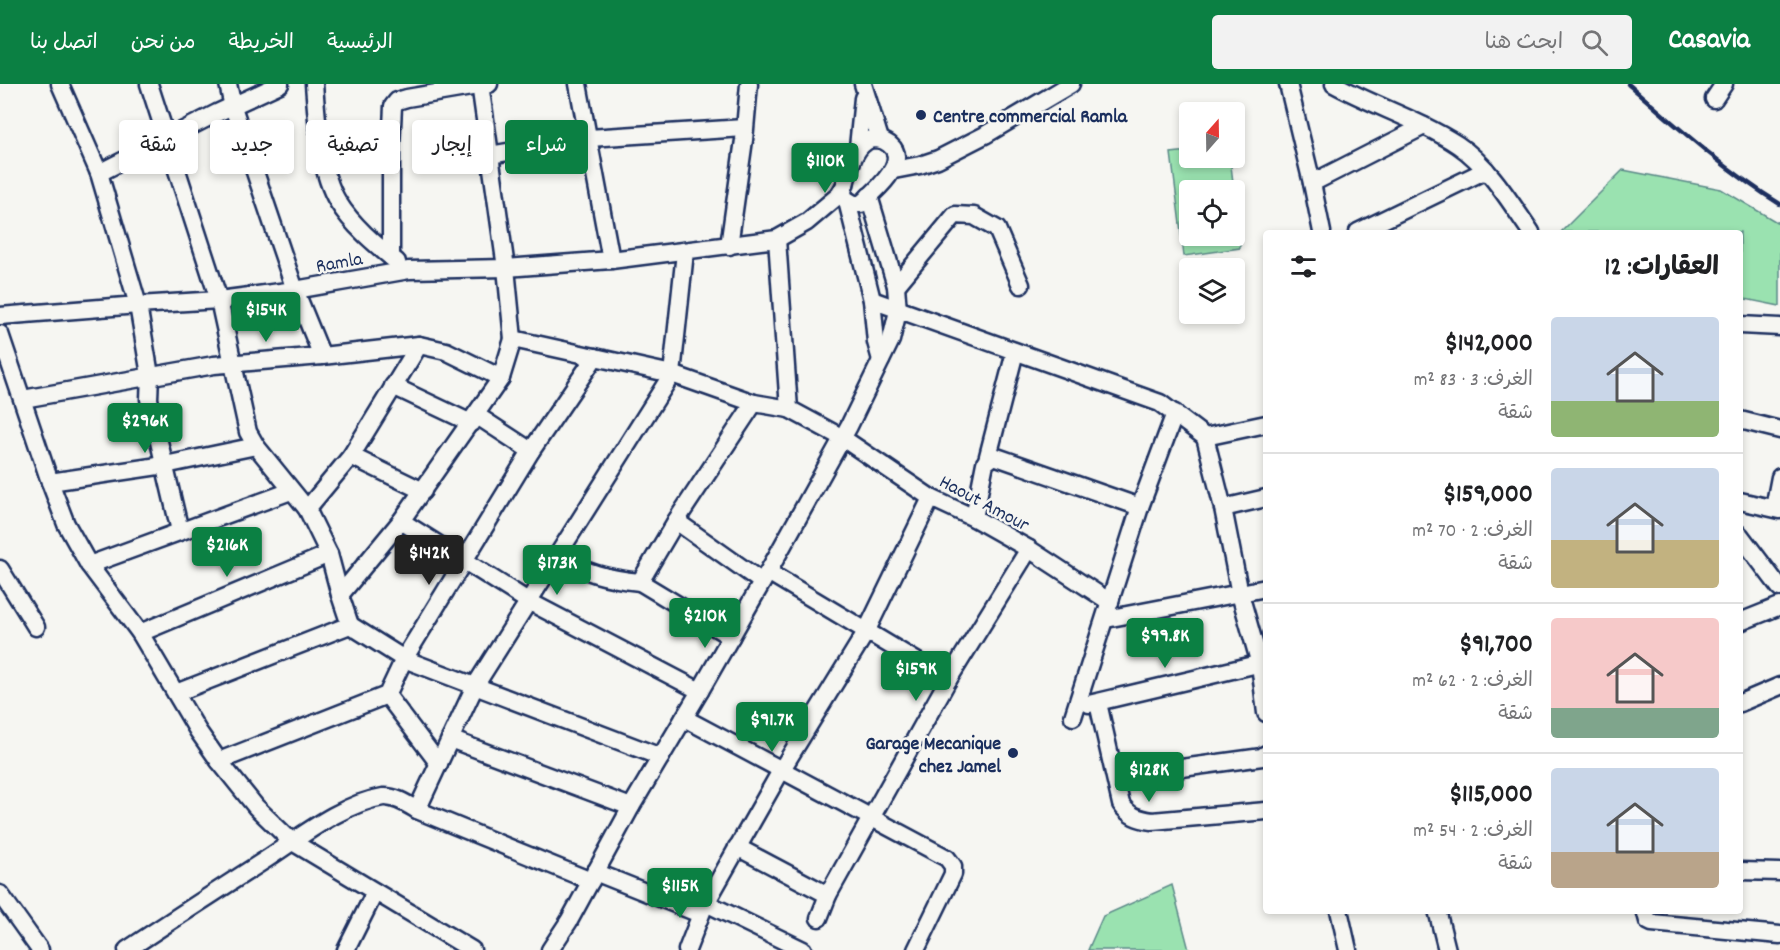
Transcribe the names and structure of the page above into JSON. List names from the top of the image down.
{
  "streets": {
    "street": ["Ramla", "Haout Amour"]
  },
  "places": ["Centre commercial Ramla", "Garage Mecanique chez Jamel"],
  "north": "top",
  "page": {
    "header": "Casavia",
    "search": "ابحث هنا",
    "nav": [
      "الرئيسية",
      "الخريطة",
      "من نحن",
      "اتصل بنا"
    ],
    "chip": [
      "شراء",
      "إيجار",
      "تصفية",
      "جديد",
      "شقة"
    ],
    "price": [
      "$110K",
      "$154K",
      "$296K",
      "$216K",
      "$142K",
      "$173K",
      "$210K",
      "$99.8K",
      "$159K",
      "$91.7K",
      "$128K",
      "$115K"
    ],
    "heading": "العقارات: 12",
    "list": [
      {
        "name": "$142,000",
        "note": "الغرف: 3 · 83 m² · شقة"
      },
      {
        "name": "$159,000",
        "note": "الغرف: 2 · 70 m² · شقة"
      },
      {
        "name": "$91,700",
        "note": "الغرف: 2 · 62 m² · شقة"
      },
      {
        "name": "$115,000",
        "note": "الغرف: 2 · 54 m² · شقة"
      }
    ]
  }
}
